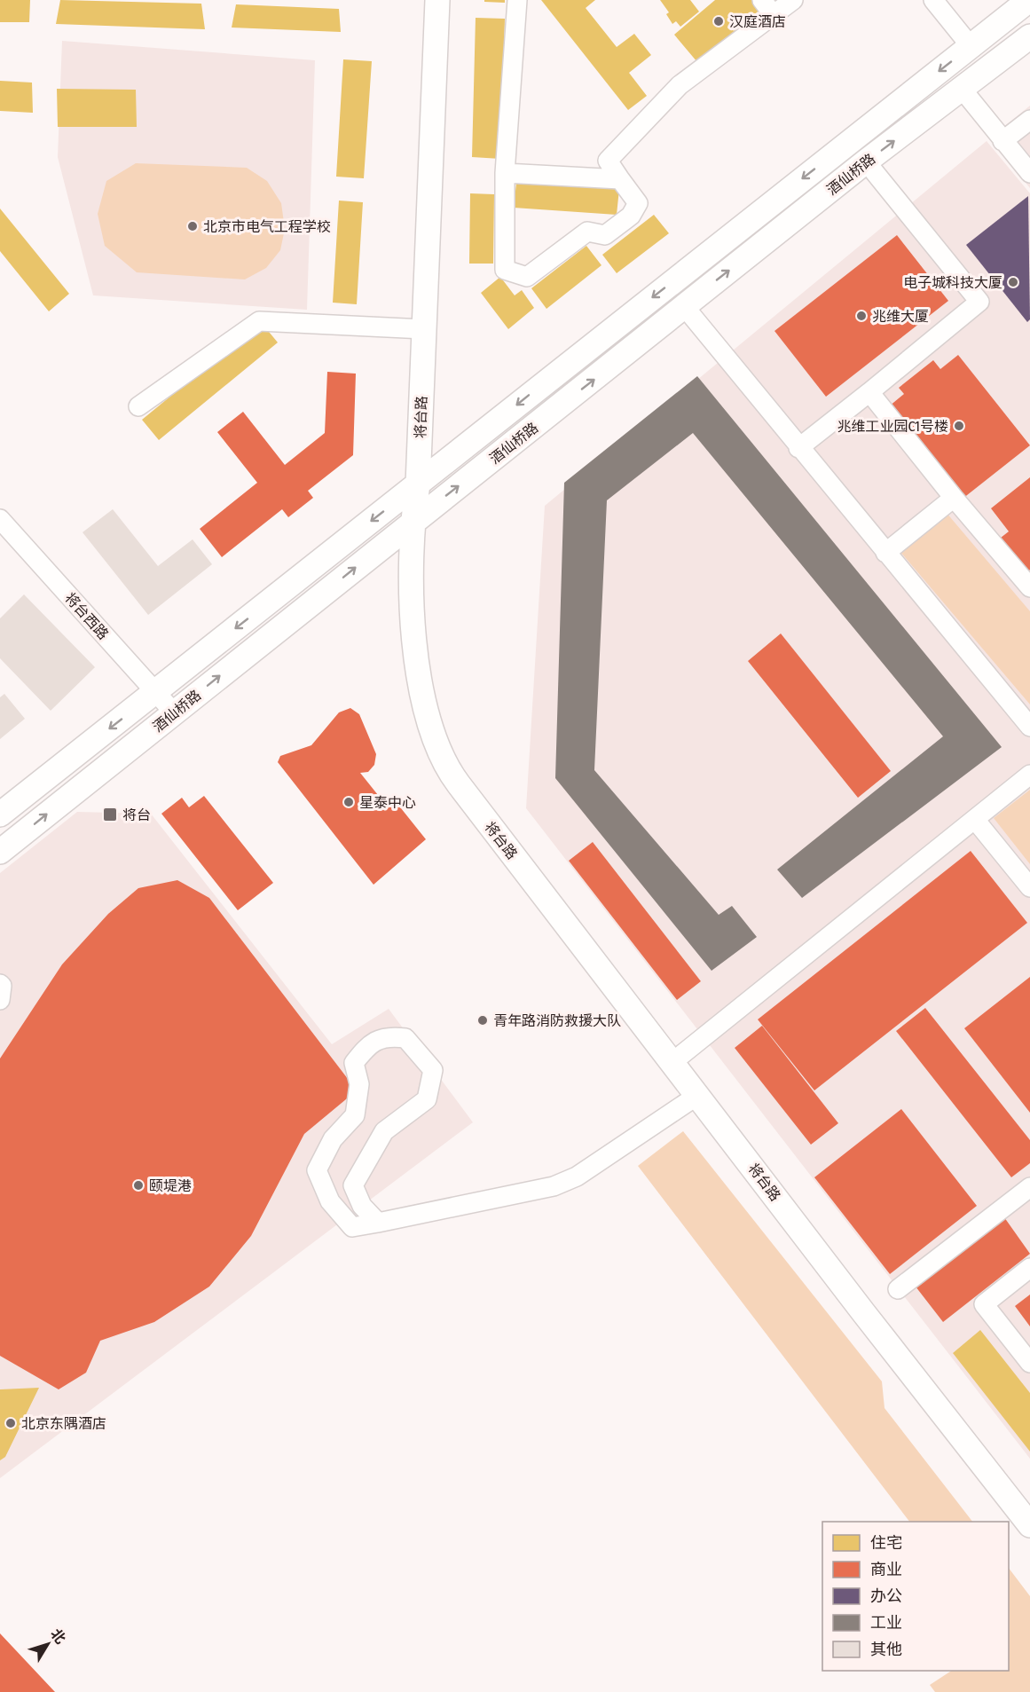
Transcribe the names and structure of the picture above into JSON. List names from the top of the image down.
{
  "streets": {
    "main road": ["酒仙桥路", "将台路"],
    "street": ["将台西路"]
  },
  "crossings": [
    ["酒仙桥路", "将台路"],
    ["酒仙桥路", "将台西路"]
  ],
  "places": {
    "other": [
      "汉庭酒店",
      "北京市电气工程学校",
      "电子城科技大厦",
      "兆维大厦",
      "兆维工业园C1号楼",
      "星泰中心",
      "青年路消防救援大队",
      "颐堤港",
      "北京东隅酒店"
    ],
    "transit": ["将台"]
  },
  "legend": [
    "住宅",
    "商业",
    "办公",
    "工业",
    "其他"
  ],
  "north": "top right"
}
